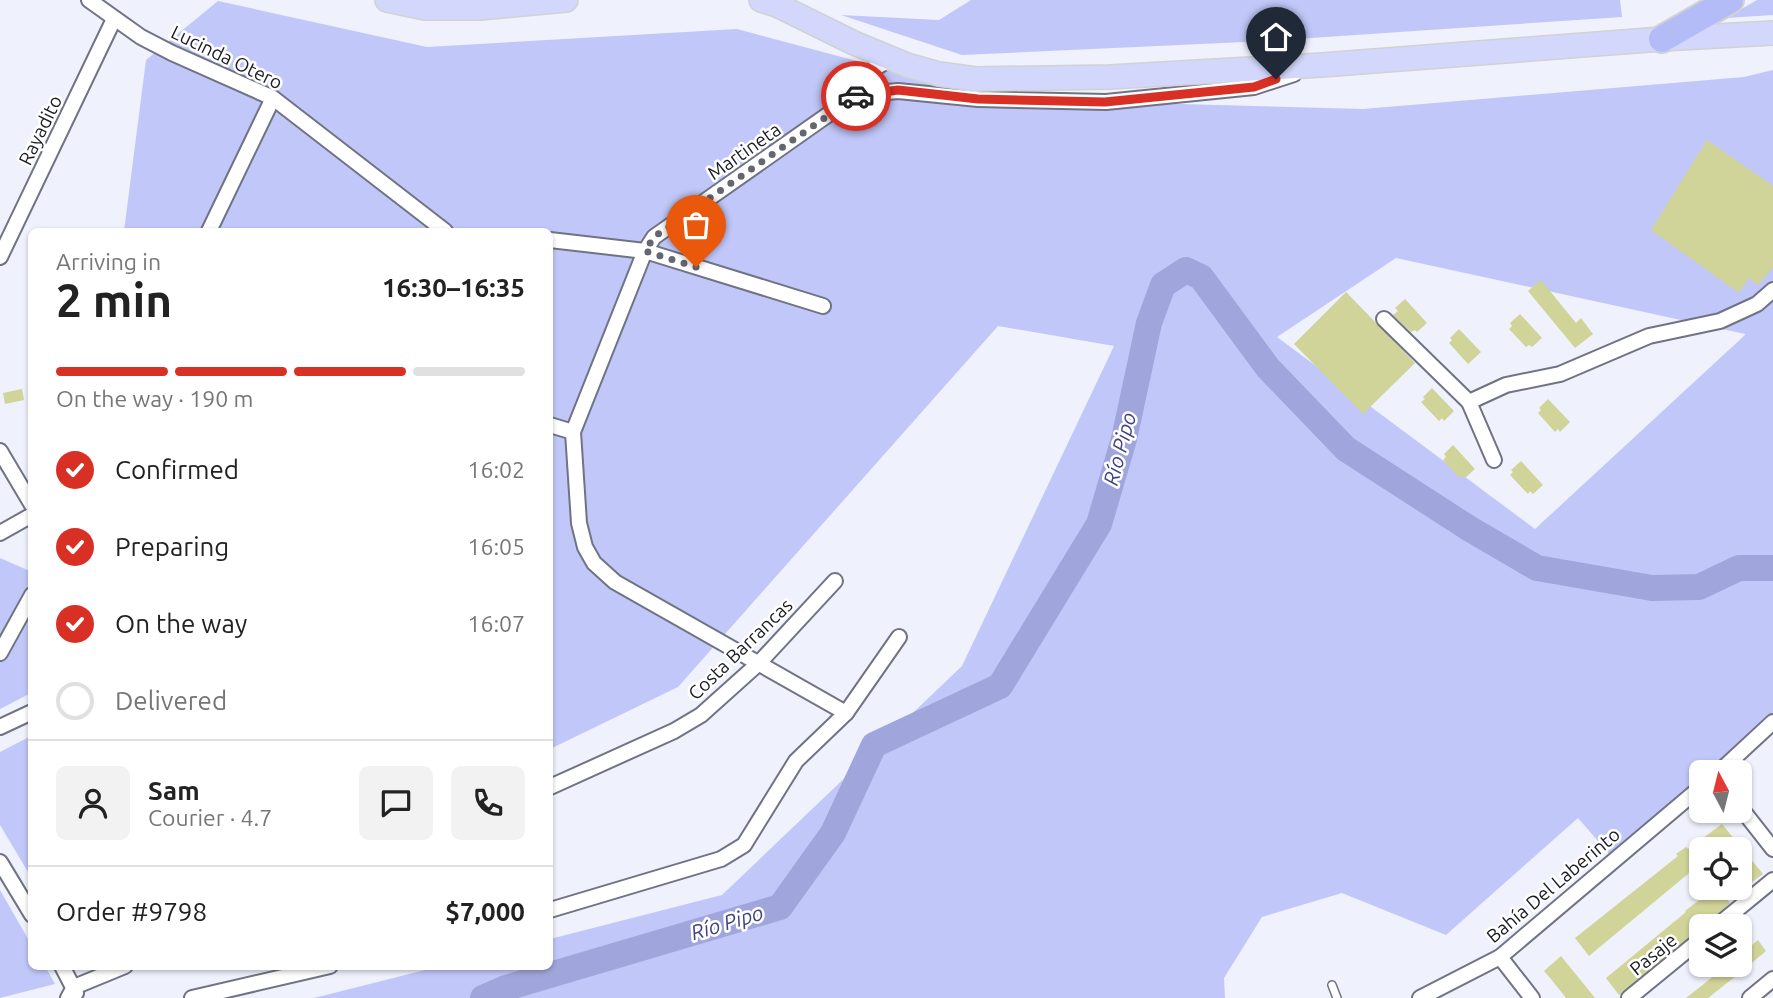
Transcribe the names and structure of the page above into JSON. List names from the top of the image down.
{
  "streets": {
    "street": [
      "Lucinda Otero",
      "Rayadito",
      "Martineta",
      "Costa Barrancas",
      "Bahía Del Laberinto",
      "Pasaje"
    ]
  },
  "crossings": [
    ["Lucinda Otero", "Rayadito"],
    ["Martineta", "Costa Barrancas"]
  ],
  "water": ["Río Pipo"],
  "north": "top",
  "page": {
    "heading": ["2 min", "Arriving in", "16:30–16:35"],
    "panel": [
      "Sam",
      "Courier · 4.7",
      "Order #9798",
      "$7,000"
    ],
    "bar": "On the way · 190 m",
    "list": [
      ["Confirmed", "16:02"],
      ["Preparing", "16:05"],
      ["On the way", "16:07"],
      "Delivered"
    ]
  }
}
